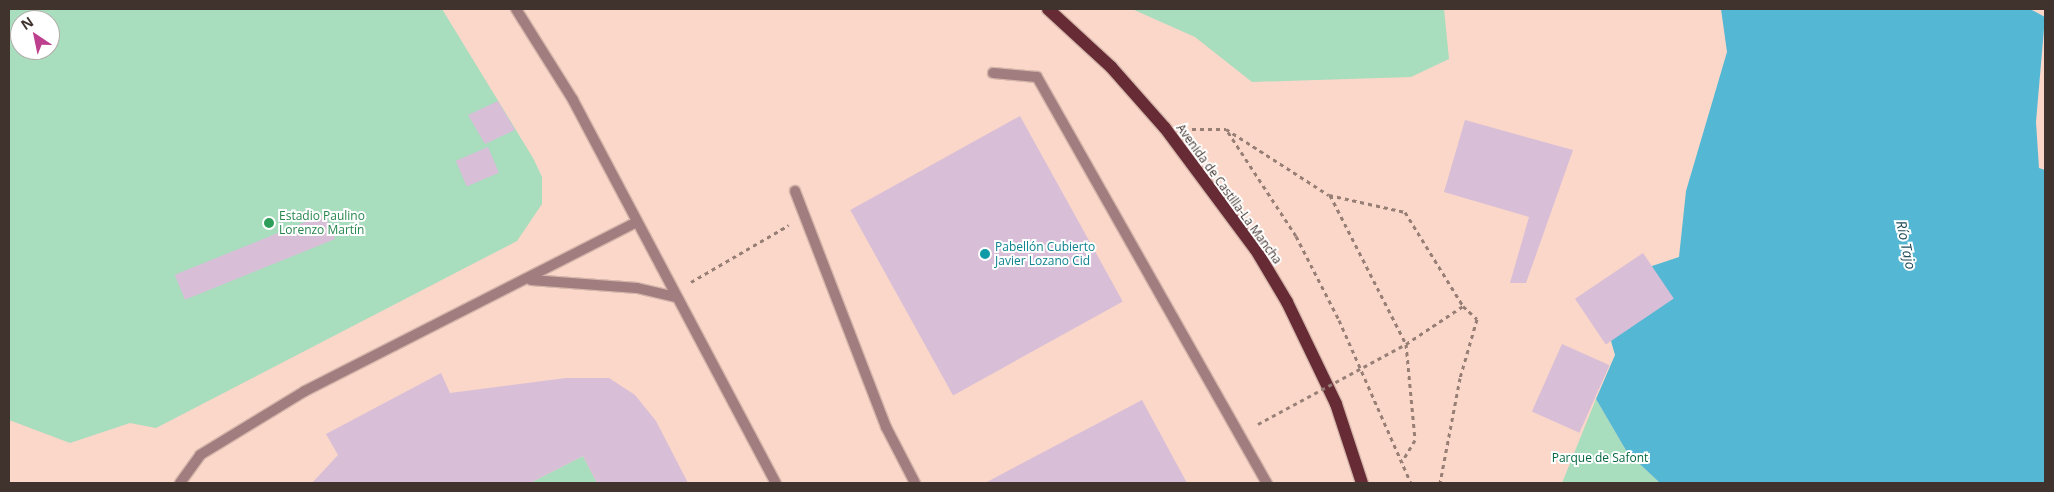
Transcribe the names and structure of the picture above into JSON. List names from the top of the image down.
{
  "streets": {
    "main road": ["Avenida de Castilla-La Mancha"]
  },
  "water": ["Río Tajo"],
  "parks": ["Parque de Safont"],
  "places": ["Estadio Paulino Lorenzo Martín", "Pabellón Cubierto Javier Lozano Cid"],
  "north": "top left"
}
